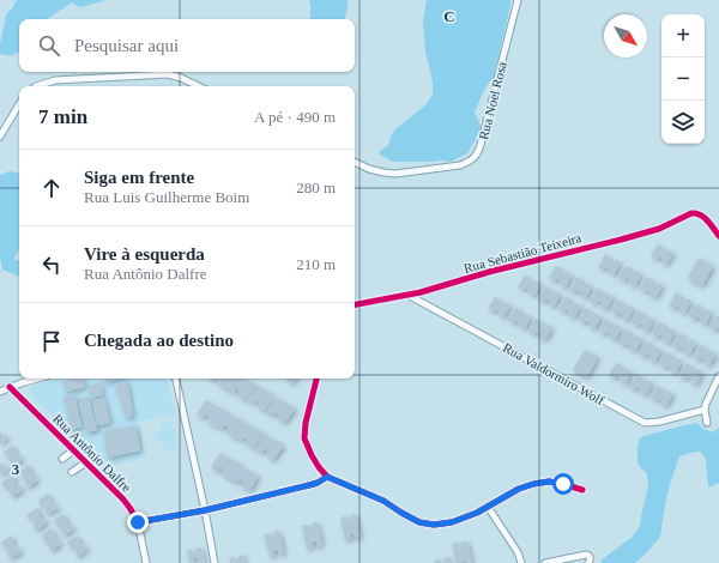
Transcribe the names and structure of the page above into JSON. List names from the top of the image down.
{
  "streets": {
    "street": [
      "Rua Noel Rosa",
      "Rua Sebastião Teixeira",
      "Rua Valdormiro Wolf",
      "Rua Antônio Dalfre"
    ]
  },
  "crossings": [
    ["Rua Sebastião Teixeira", "Rua Valdormiro Wolf"]
  ],
  "north": "bottom right",
  "page": {
    "map_buttons": ["+", "−"],
    "search": "Pesquisar aqui",
    "heading": ["7 min", "A pé · 490 m"],
    "list": [
      ["Siga em frente", "Rua Luis Guilherme Boim", "280 m"],
      ["Vire à esquerda", "Rua Antônio Dalfre", "210 m"],
      "Chegada ao destino"
    ]
  },
  "grid": {
    "columns": ["C"],
    "rows": ["3"]
  }
}
